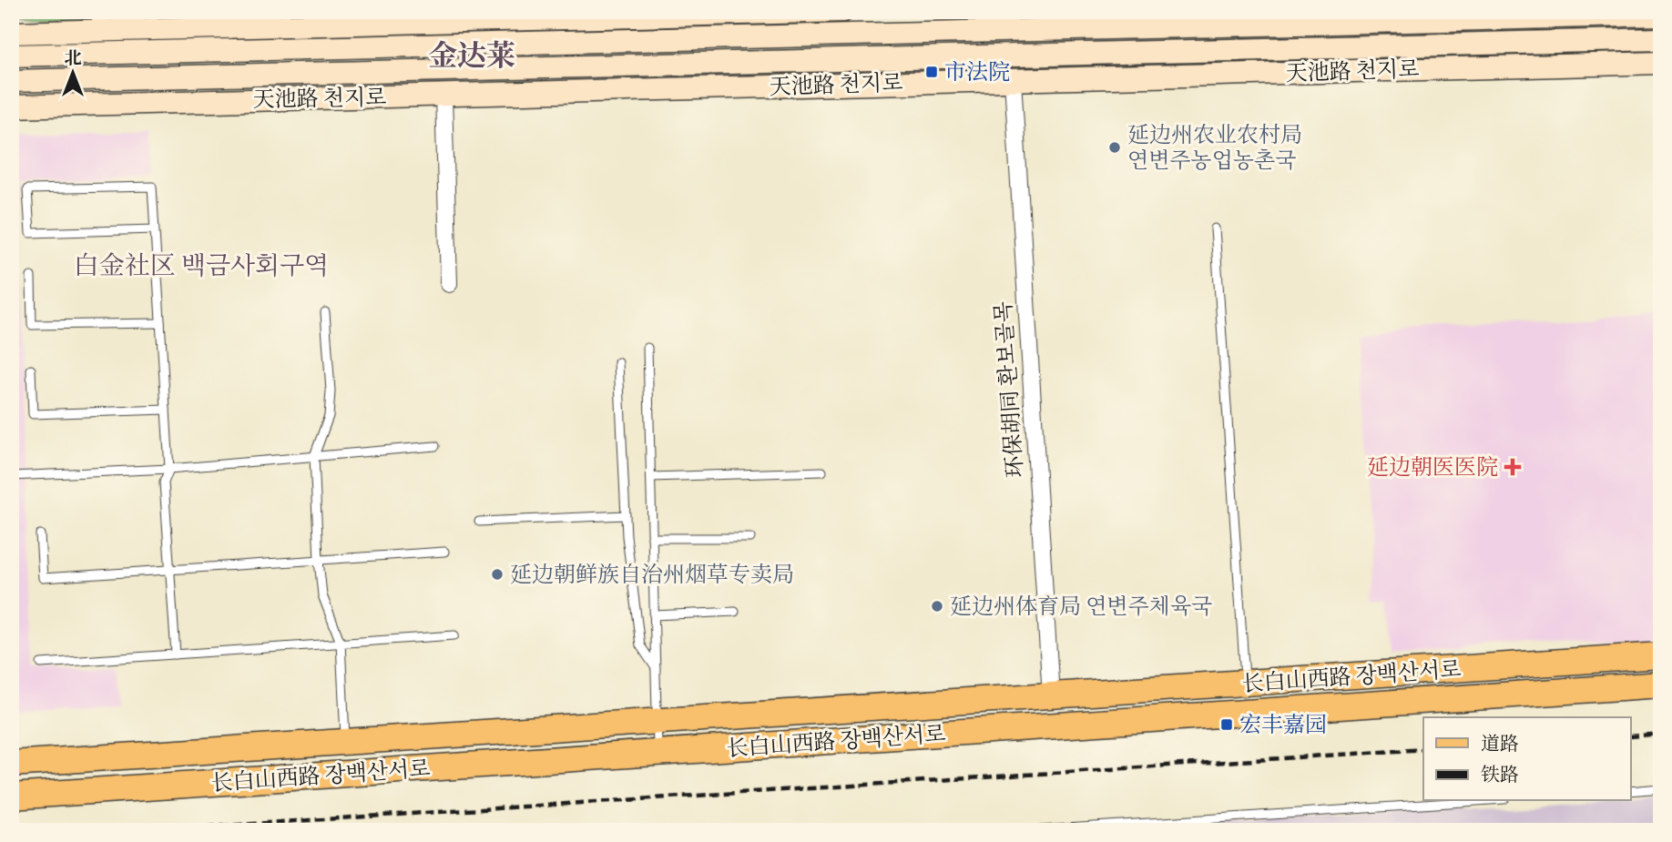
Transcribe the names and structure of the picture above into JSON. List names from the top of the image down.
{
  "streets": {
    "main road": ["天池路 천지로", "长白山西路 장백산서로"],
    "street": ["环保胡同 환보골목"]
  },
  "crossings": [
    ["天池路 천지로", "环保胡同 환보골목"],
    ["环保胡同 환보골목", "长白山西路 장백산서로"]
  ],
  "districts": ["金达莱", "白金社区 백금사회구역"],
  "places": {
    "transit": ["市法院", "宏丰嘉园"],
    "other": ["延边州农业农村局 연변주농업농촌국", "延边朝鲜族自治州烟草专卖局", "延边州体育局 연변주체육국"],
    "health": ["延边朝医医院"]
  },
  "legend": ["道路", "铁路"],
  "north": "top"
}
